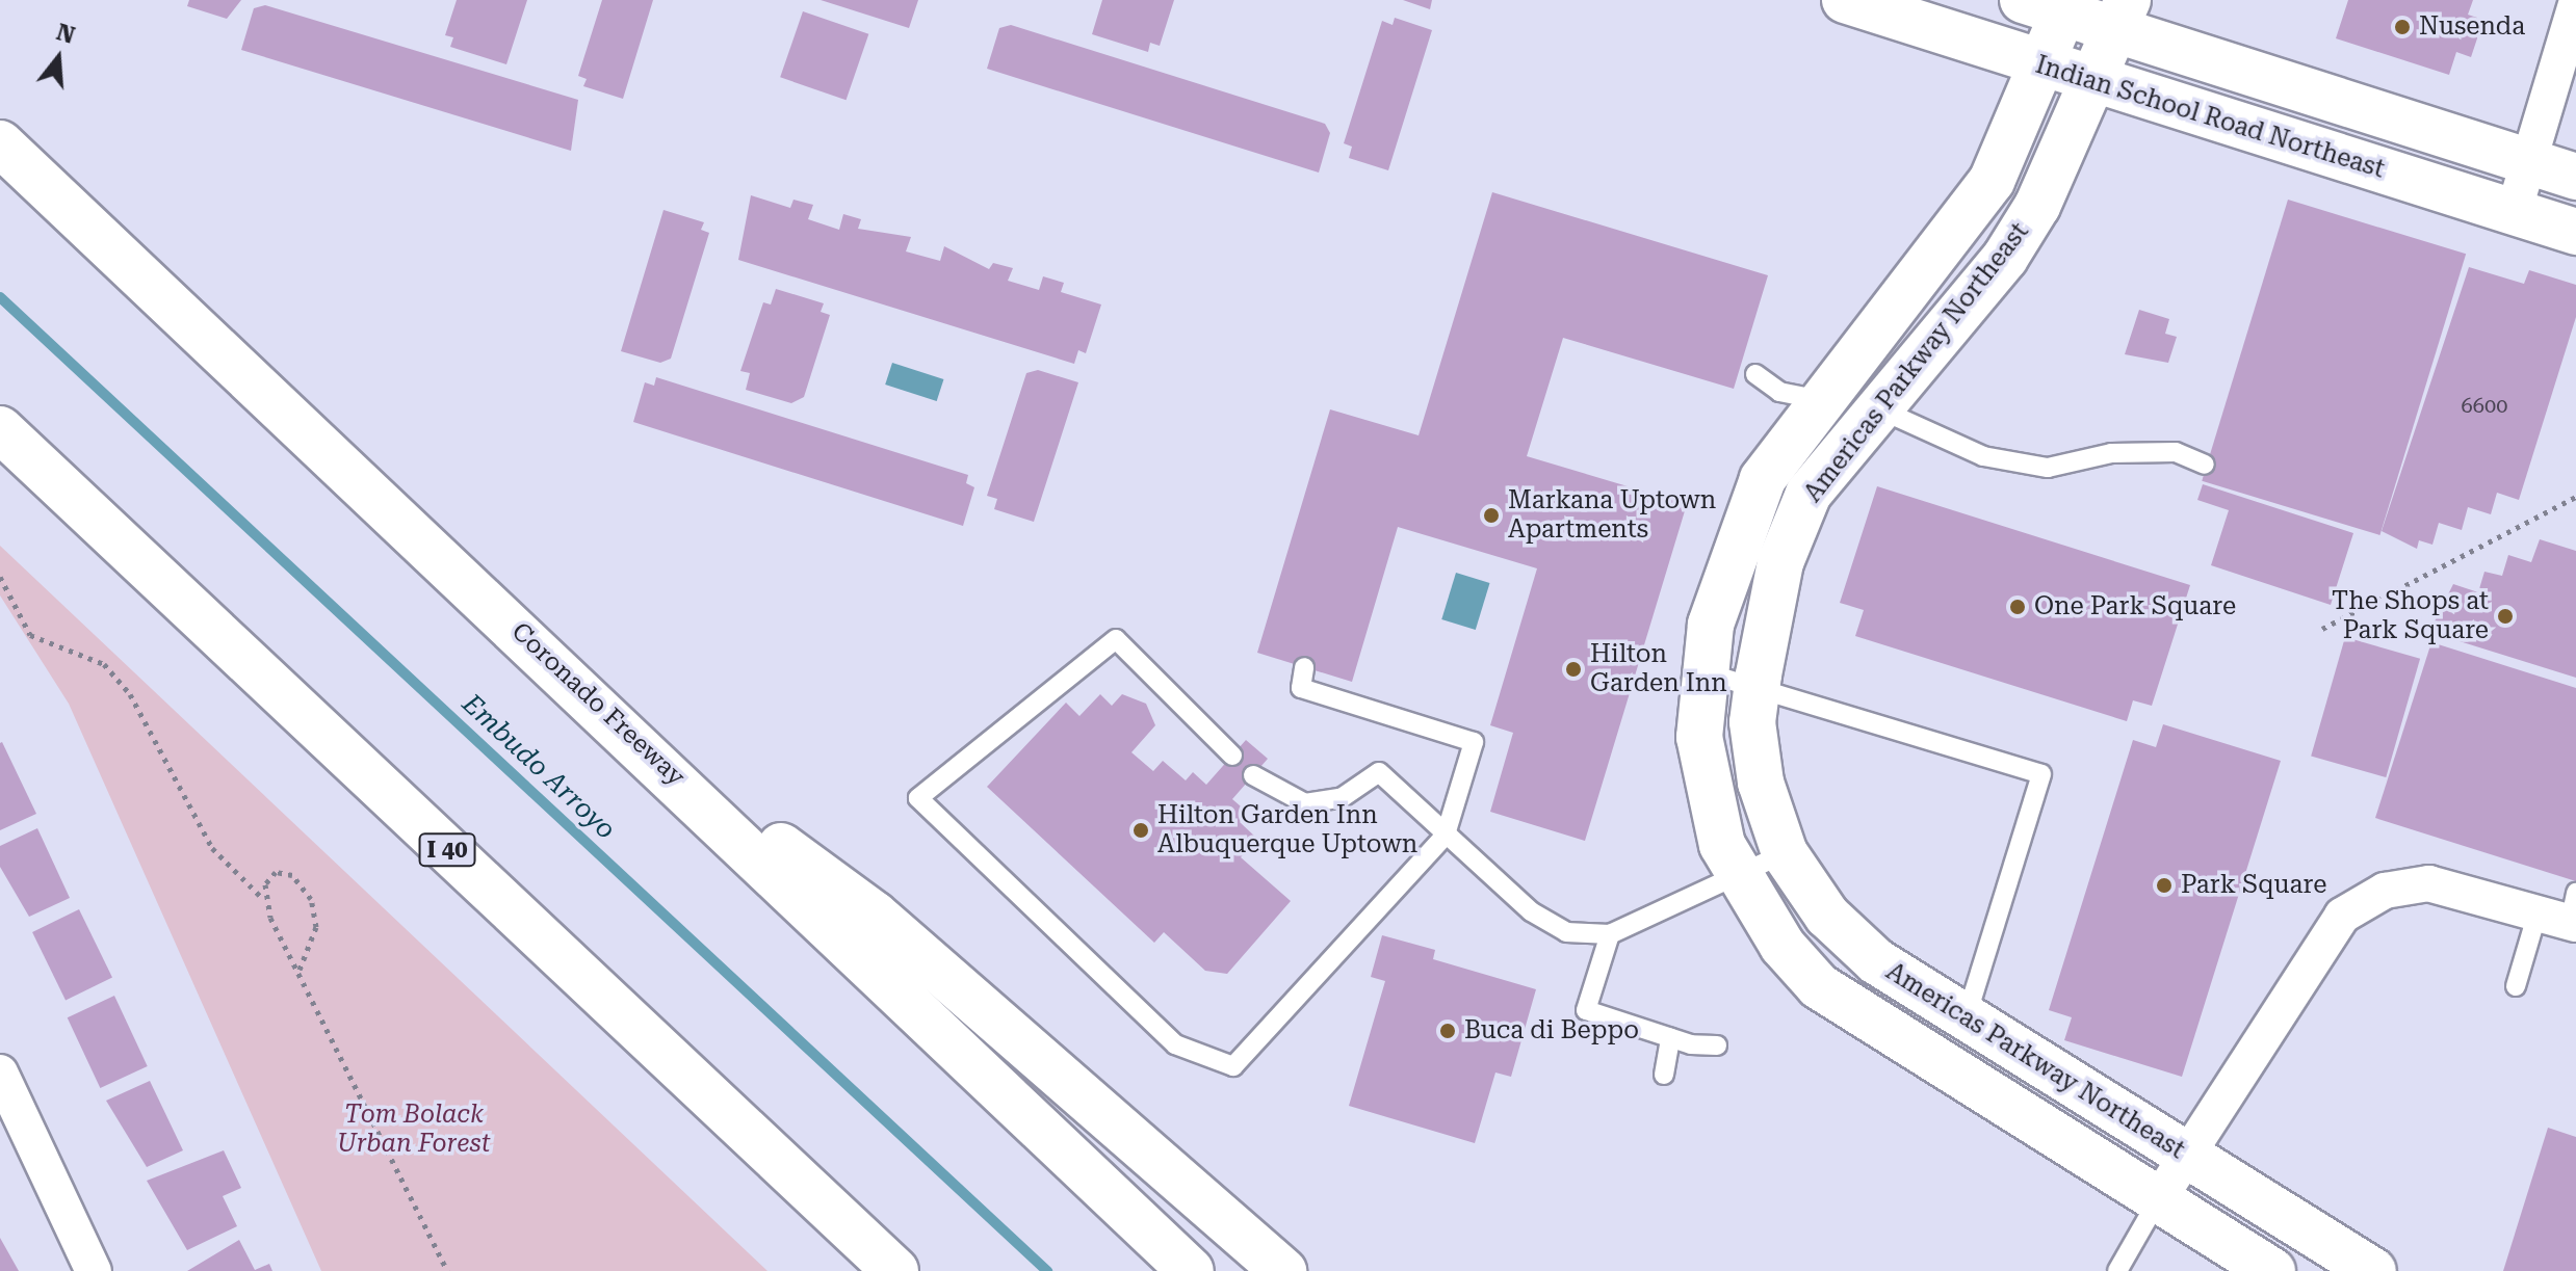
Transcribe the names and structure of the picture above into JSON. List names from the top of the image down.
{
  "streets": {
    "main road": [
      "Indian School Road Northeast",
      "Americas Parkway Northeast",
      "Coronado Freeway",
      "I 40"
    ]
  },
  "crossings": [
    ["Indian School Road Northeast", "Americas Parkway Northeast"]
  ],
  "water": ["Embudo Arroyo"],
  "parks": ["Tom Bolack Urban Forest"],
  "places": [
    "Nusenda",
    "Markana Uptown Apartments",
    "One Park Square",
    "The Shops at Park Square",
    "Hilton Garden Inn",
    "Hilton Garden Inn Albuquerque Uptown",
    "Park Square",
    "Buca di Beppo"
  ],
  "house_numbers": ["6600"],
  "north": "top"
}
